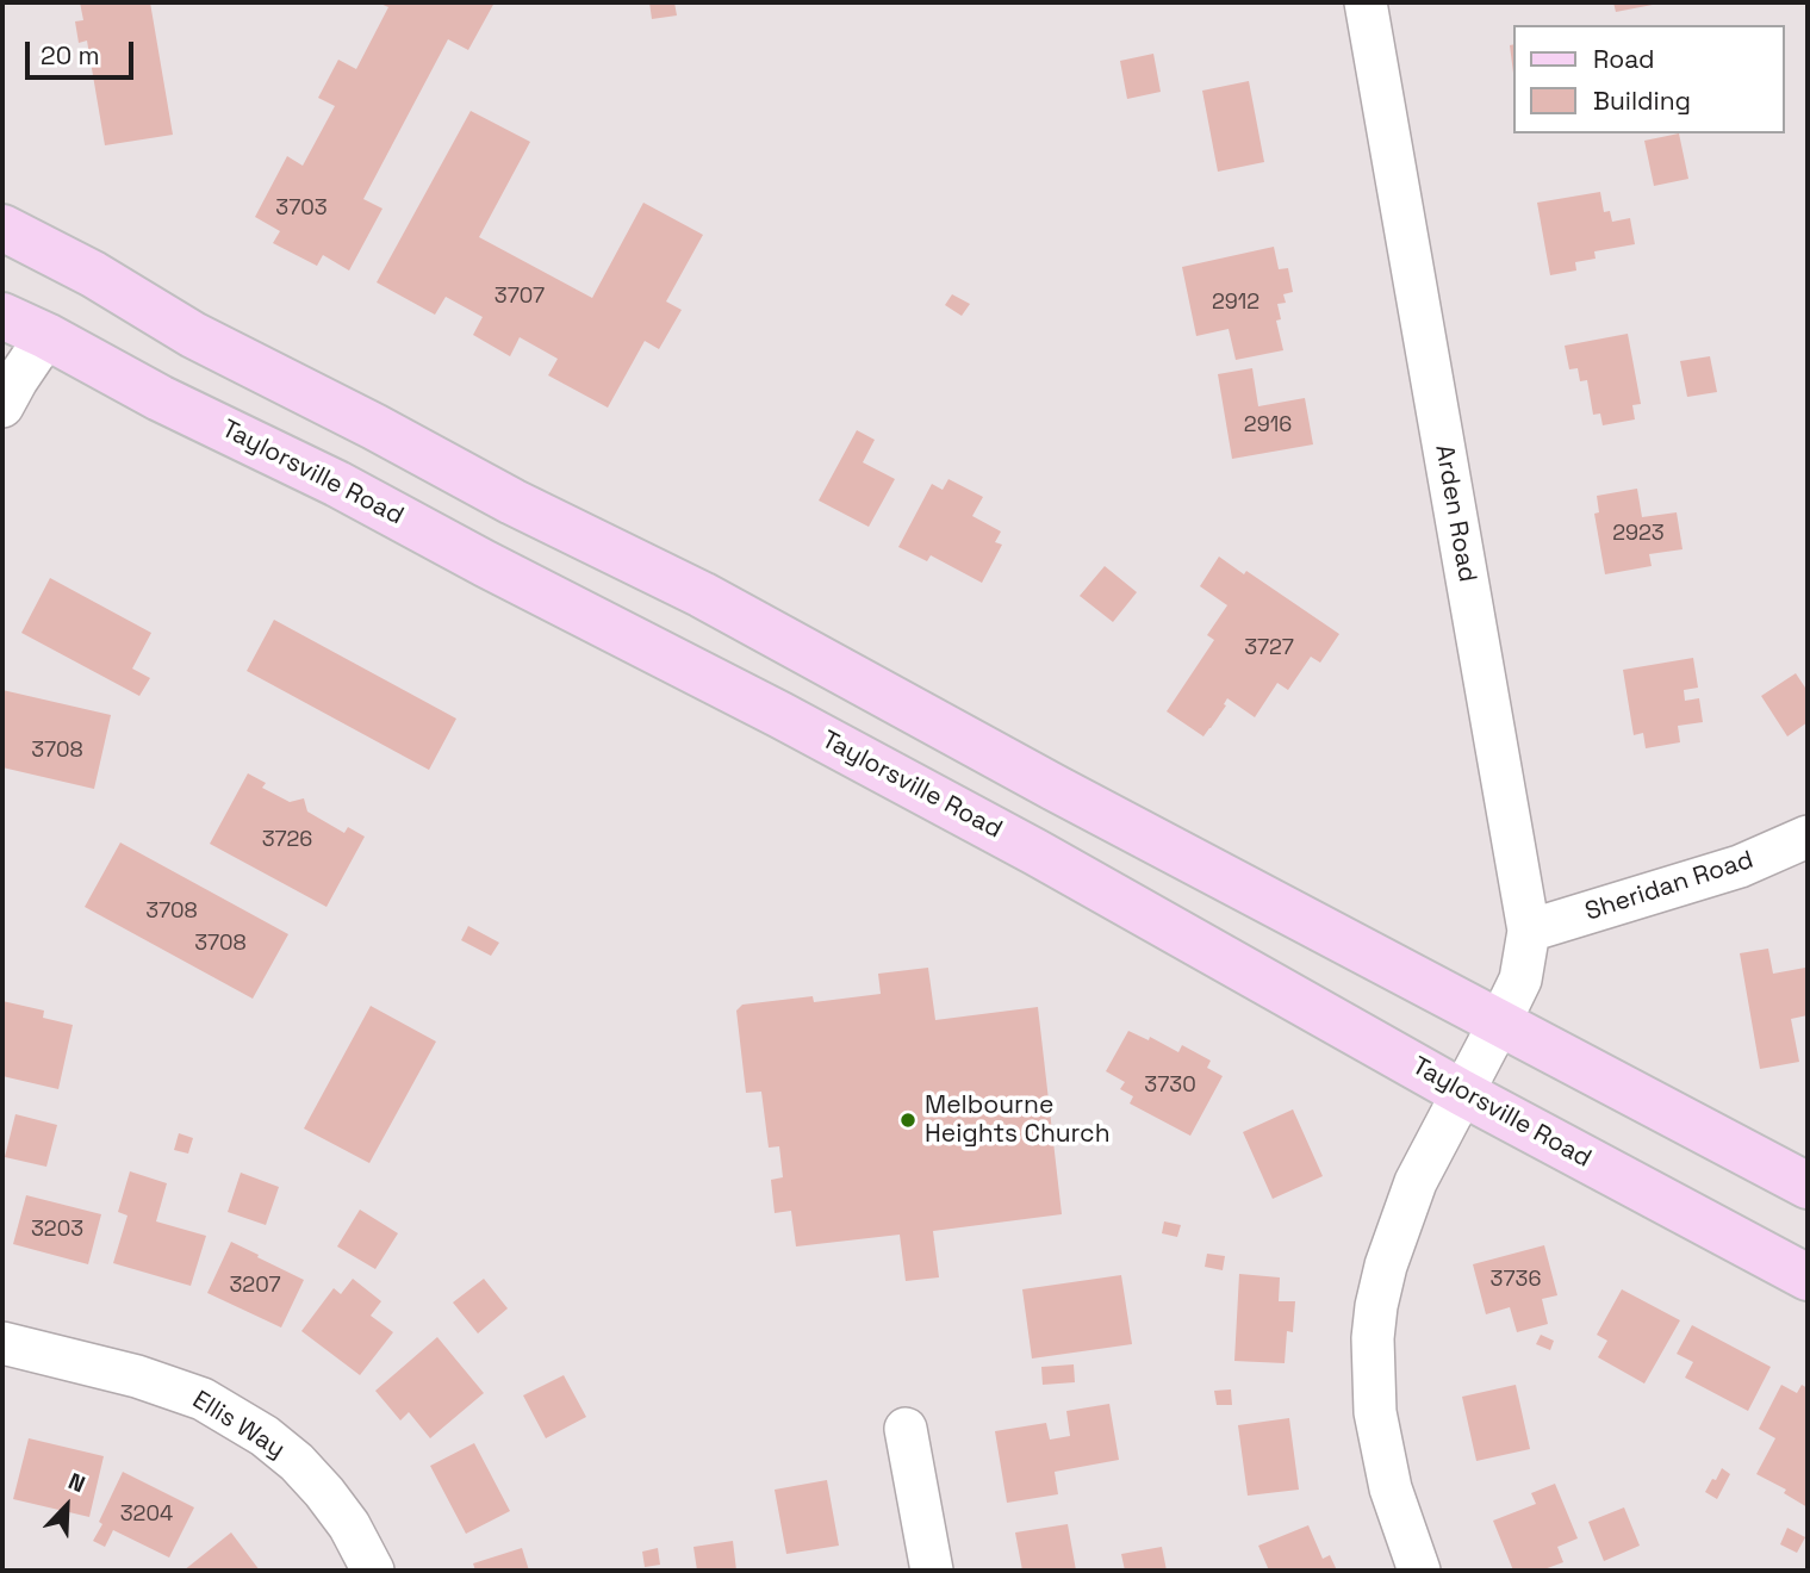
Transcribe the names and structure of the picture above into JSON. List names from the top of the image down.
{
  "streets": {
    "main road": ["Taylorsville Road"],
    "street": ["Arden Road", "Sheridan Road", "Ellis Way"]
  },
  "crossings": [
    ["Taylorsville Road", "Arden Road"],
    ["Arden Road", "Sheridan Road"]
  ],
  "places": ["Melbourne Heights Church"],
  "house_numbers": [
    "3703",
    "3707",
    "2912",
    "2916",
    "2923",
    "3727",
    "3708",
    "3726",
    "3708",
    "3708",
    "3730",
    "3203",
    "3736",
    "3207",
    "3204"
  ],
  "legend": ["Road", "Building"],
  "scale_bar": "20 m",
  "north": "top right"
}
